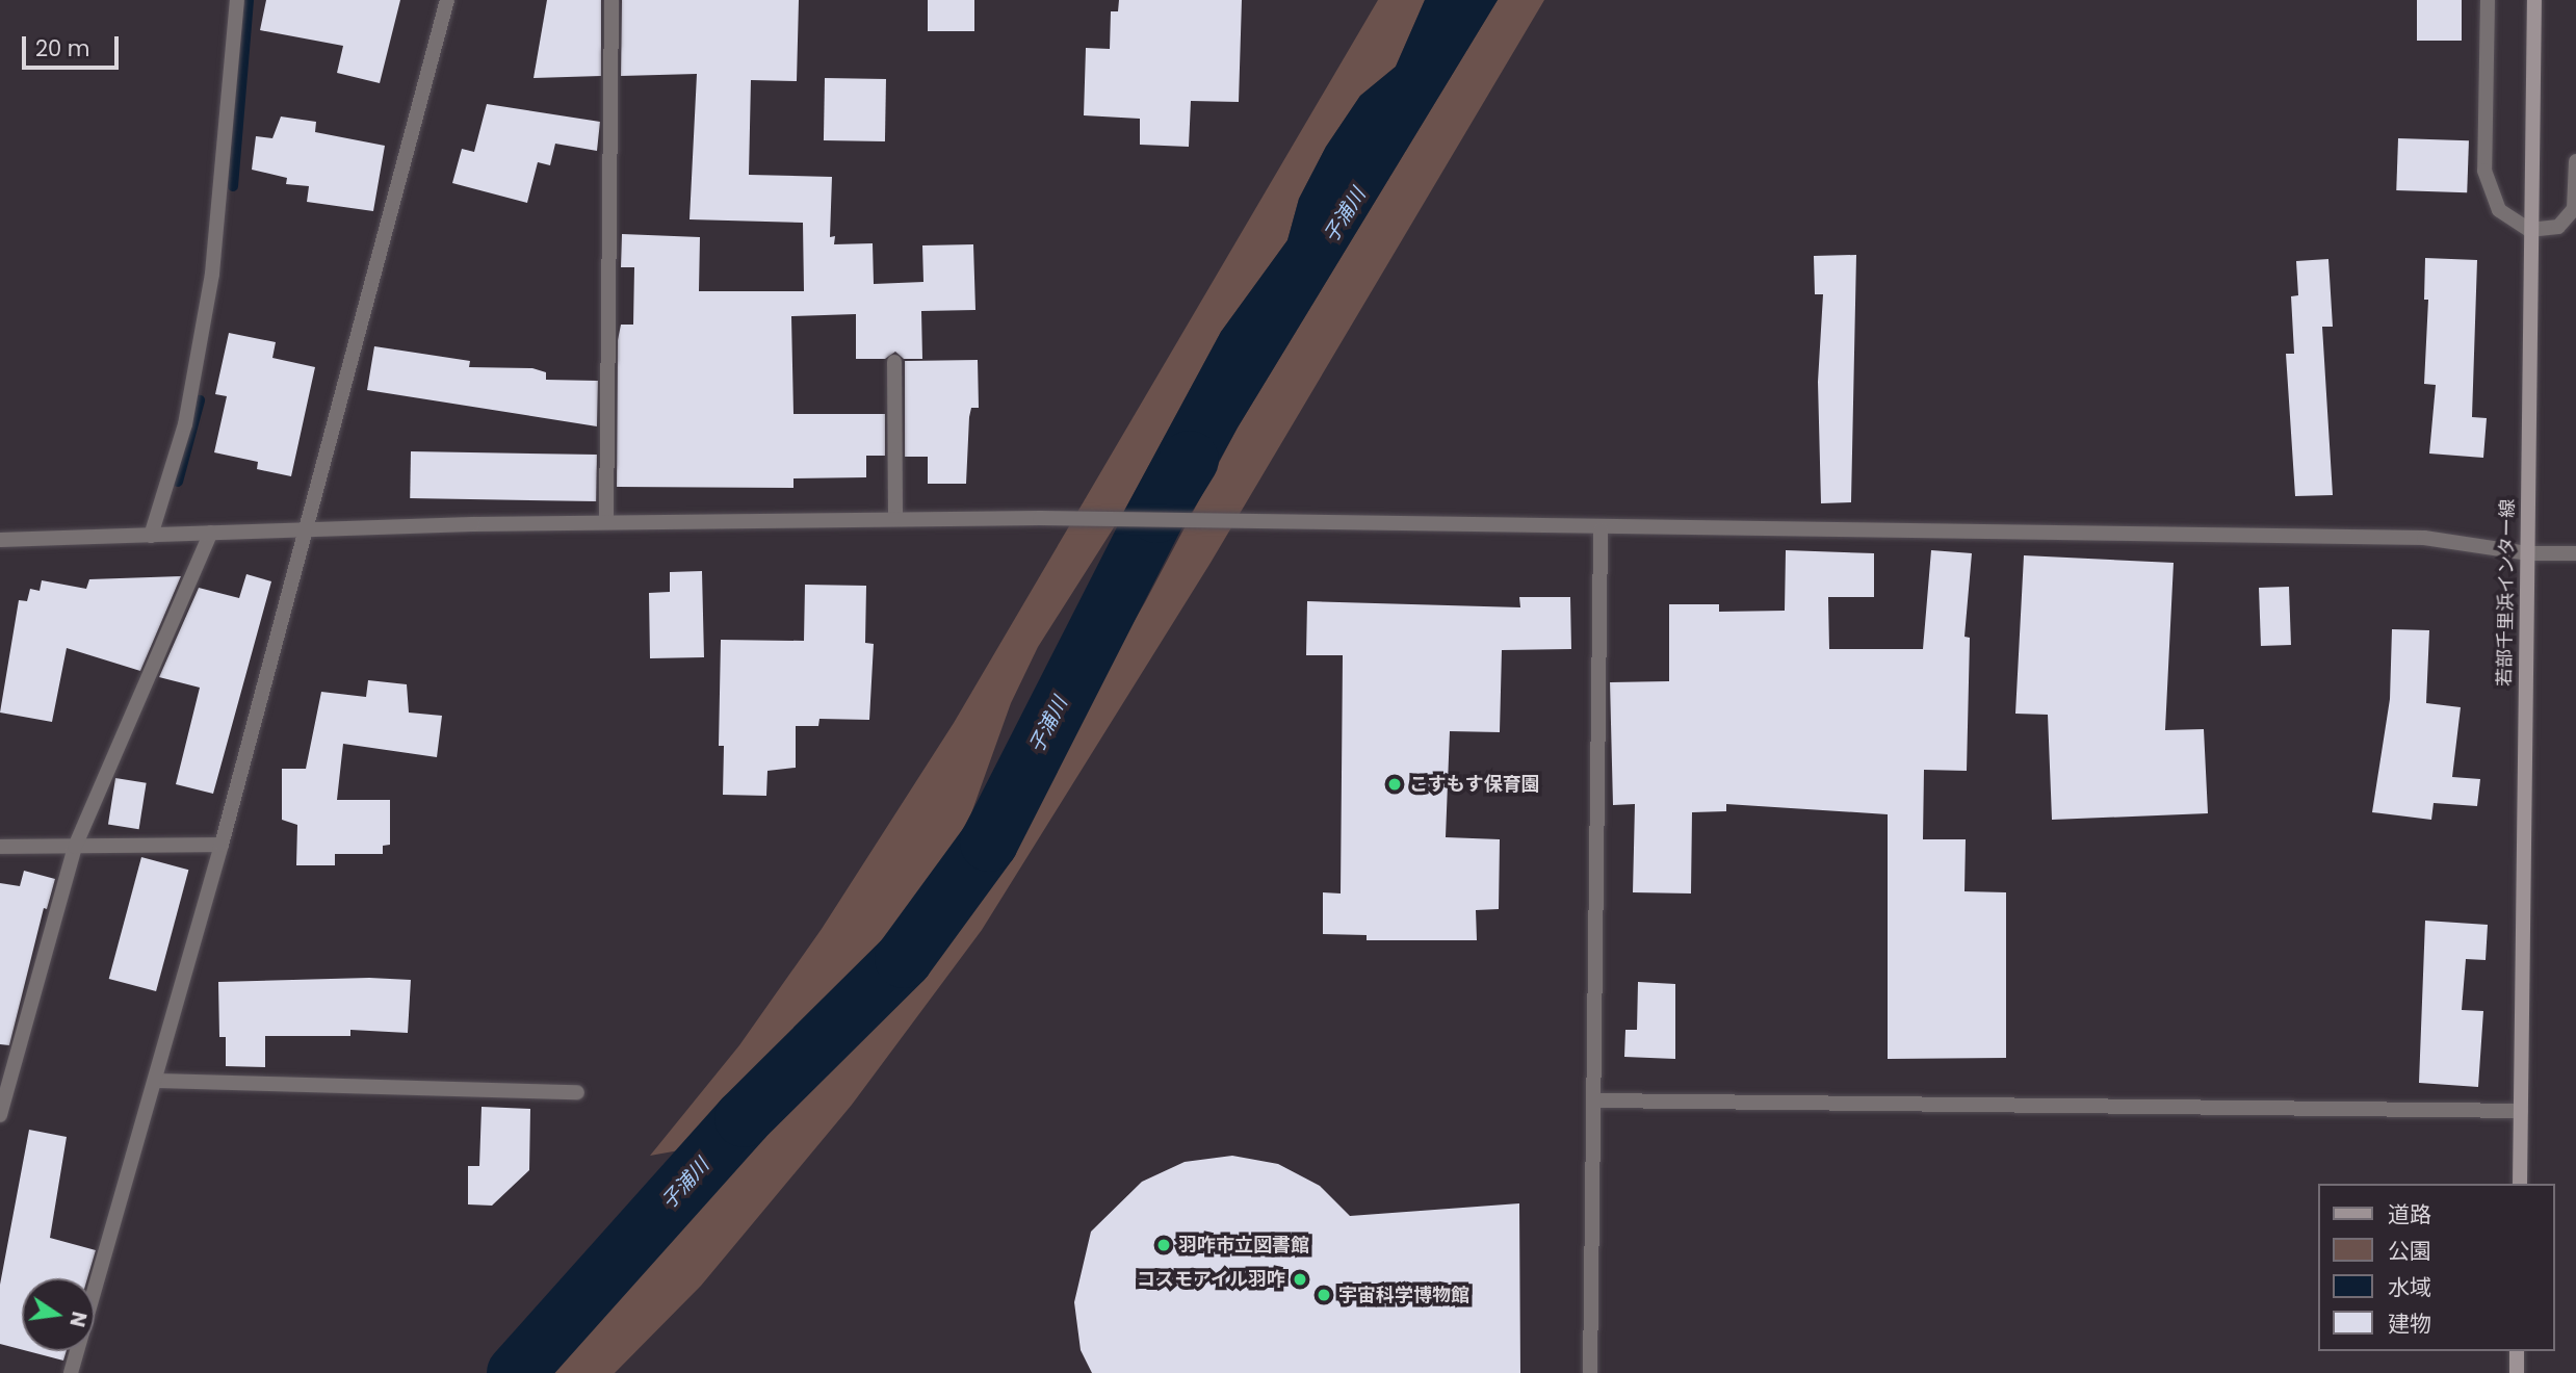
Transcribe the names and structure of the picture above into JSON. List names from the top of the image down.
{
  "streets": {
    "main road": ["若部千里浜インター線"]
  },
  "water": ["子浦川"],
  "places": [
    "こすもす保育園",
    "羽咋市立図書館",
    "コスモアイル羽咋",
    "宇宙科学博物館"
  ],
  "legend": [
    "道路",
    "公園",
    "水域",
    "建物"
  ],
  "scale_bar": "20 m",
  "north": "right"
}
